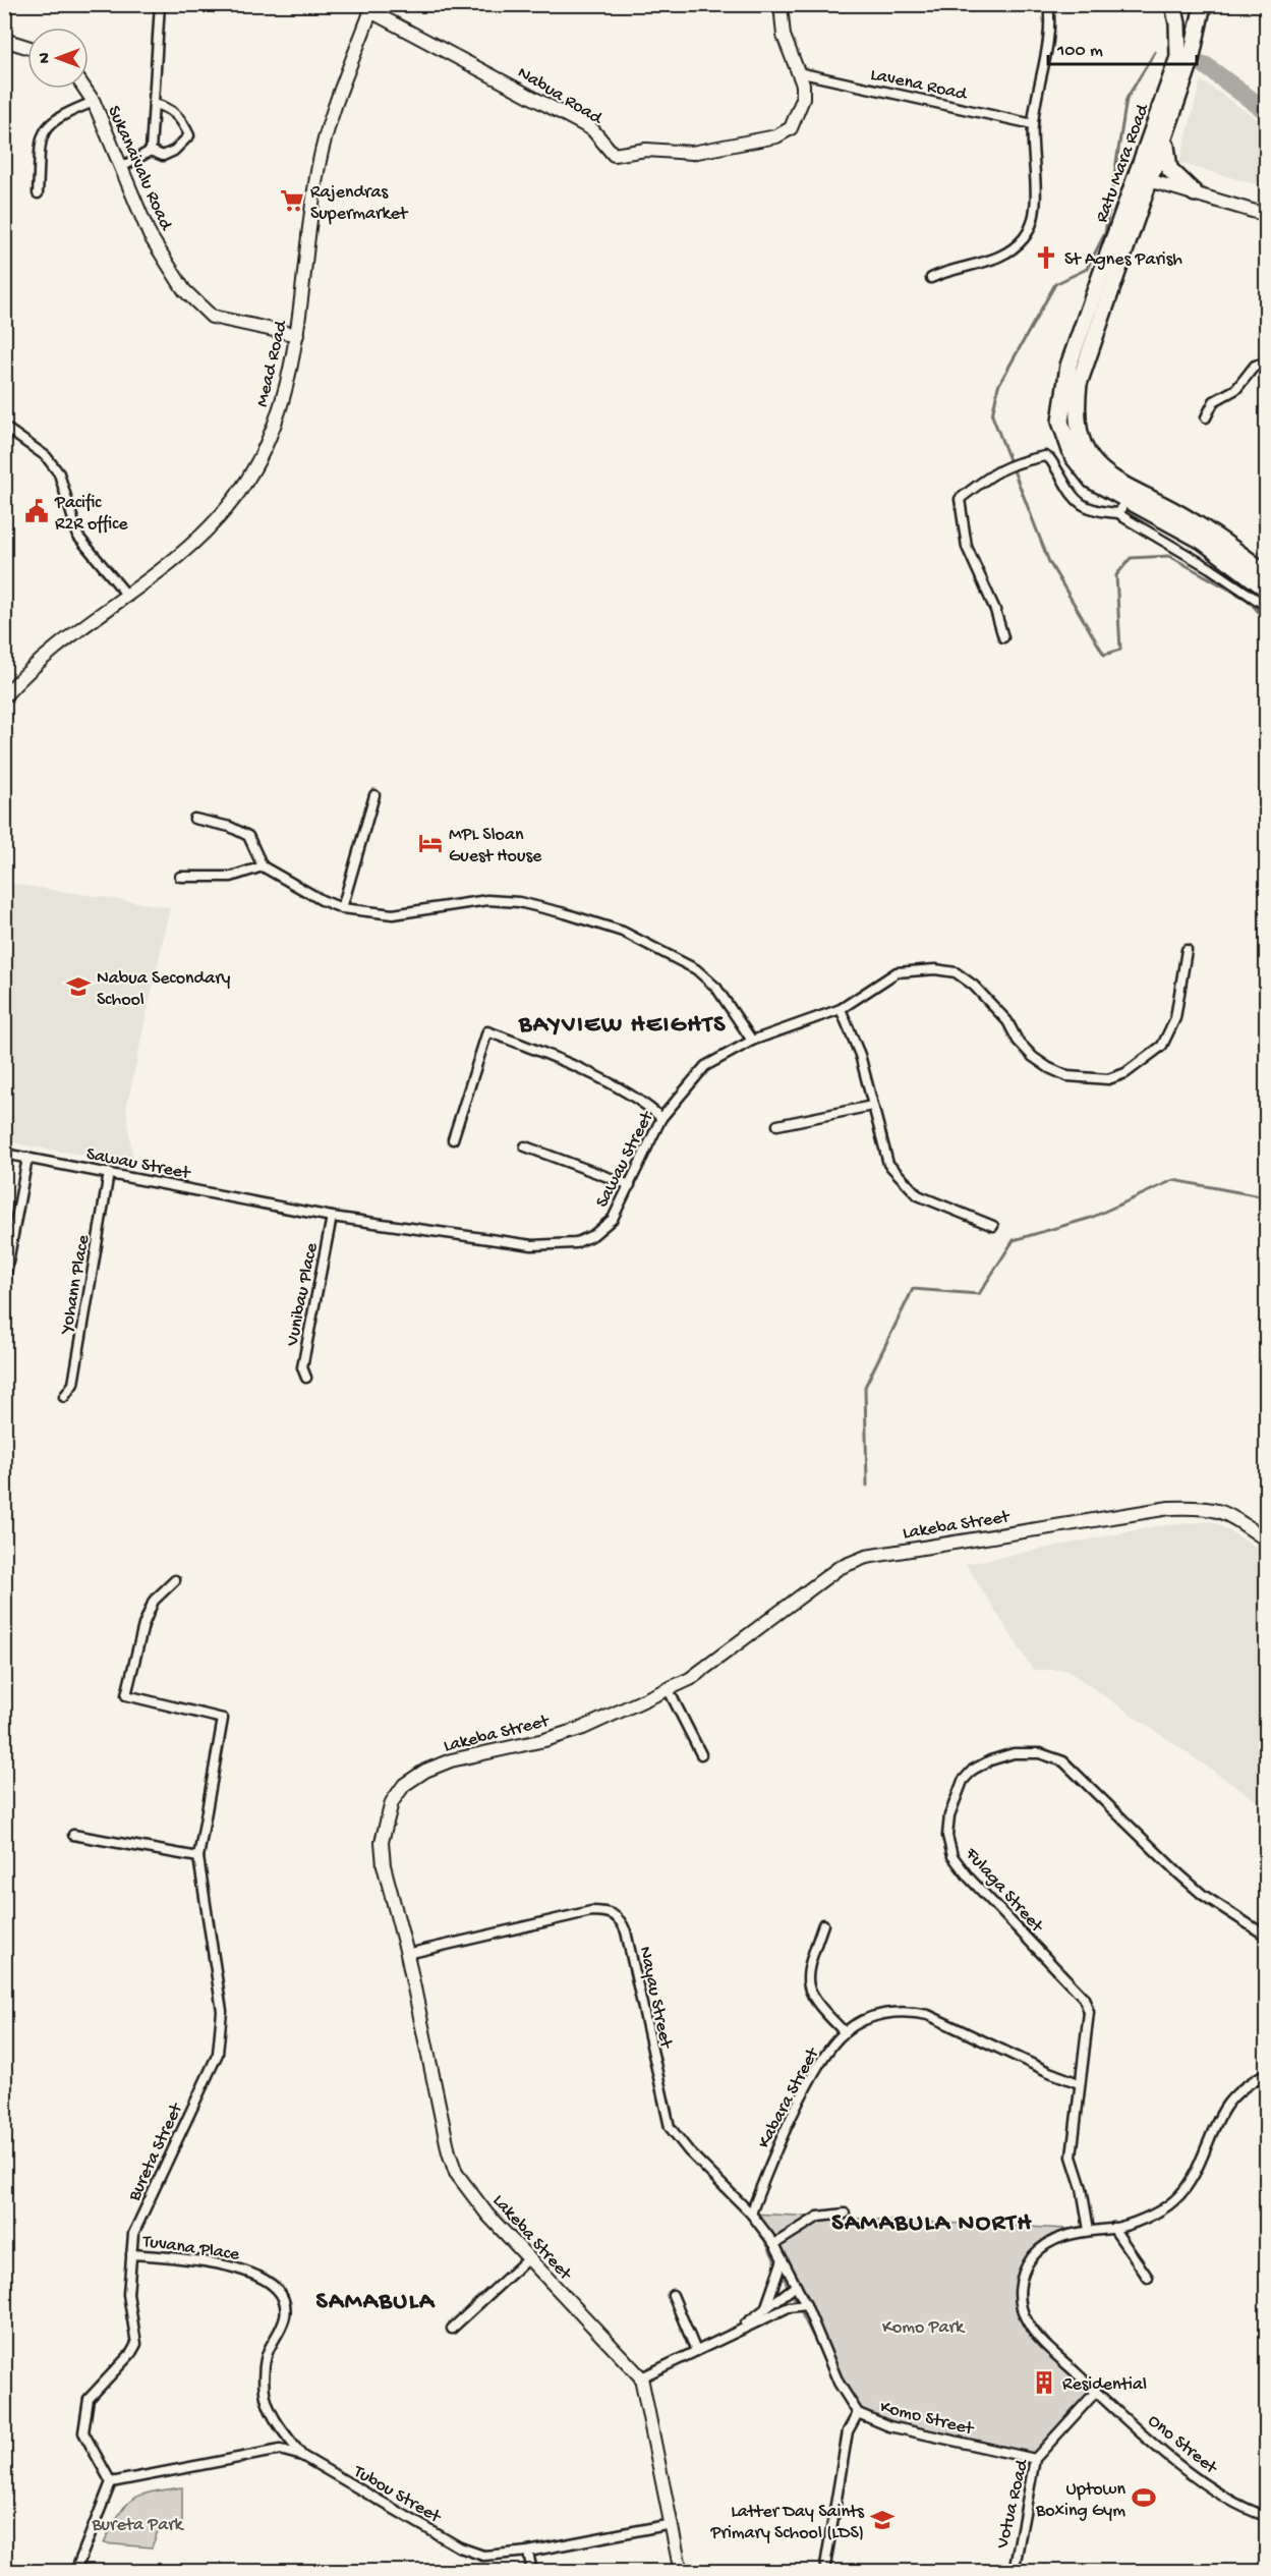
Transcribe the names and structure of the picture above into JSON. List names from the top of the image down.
{
  "streets": {
    "highway": ["Ratu Mara Road"],
    "main road": [
      "Nabua Road",
      "Sukanaivalu Road",
      "Mead Road",
      "Lakeba Street"
    ],
    "street": [
      "Lavena Road",
      "Sawau Street",
      "Yohann Place",
      "Vunibau Place",
      "Fulaga Street",
      "Nayau Street",
      "Kabara Street",
      "Bureta Street",
      "Tuvana Place",
      "Komo Street",
      "Ono Street",
      "Tubou Street",
      "Votua Road"
    ]
  },
  "crossings": [
    ["Lavena Road", "Nabua Road"],
    ["Nabua Road", "Mead Road"],
    ["Sukanaivalu Road", "Mead Road"],
    ["Sawau Street", "Yohann Place"],
    ["Sawau Street", "Vunibau Place"],
    ["Lakeba Street", "Nayau Street"],
    ["Fulaga Street", "Kabara Street"],
    ["Fulaga Street", "Ono Street"],
    ["Nayau Street", "Kabara Street"],
    ["Nayau Street", "Komo Street"],
    ["Bureta Street", "Tuvana Place"],
    ["Bureta Street", "Tubou Street"],
    ["Tuvana Place", "Tubou Street"],
    ["Komo Street", "Votua Road"],
    ["Ono Street", "Votua Road"]
  ],
  "districts": ["BAYVIEW HEIGHTS", "SAMABULA NORTH", "SAMABULA"],
  "parks": ["Komo Park", "Bureta Park"],
  "places": {
    "supermarket": ["Rajendras Supermarket"],
    "church": ["St Agnes Parish"],
    "public building": ["Pacific R2R office"],
    "hotel": ["MPL Sloan Guest House"],
    "school or university": ["Nabua Secondary School", "Latter Day Saints Primary School (LDS)"],
    "building": ["Residential"],
    "sports": ["Uptown Boxing Gym"]
  },
  "scale_bar": "100 m",
  "north": "left"
}
